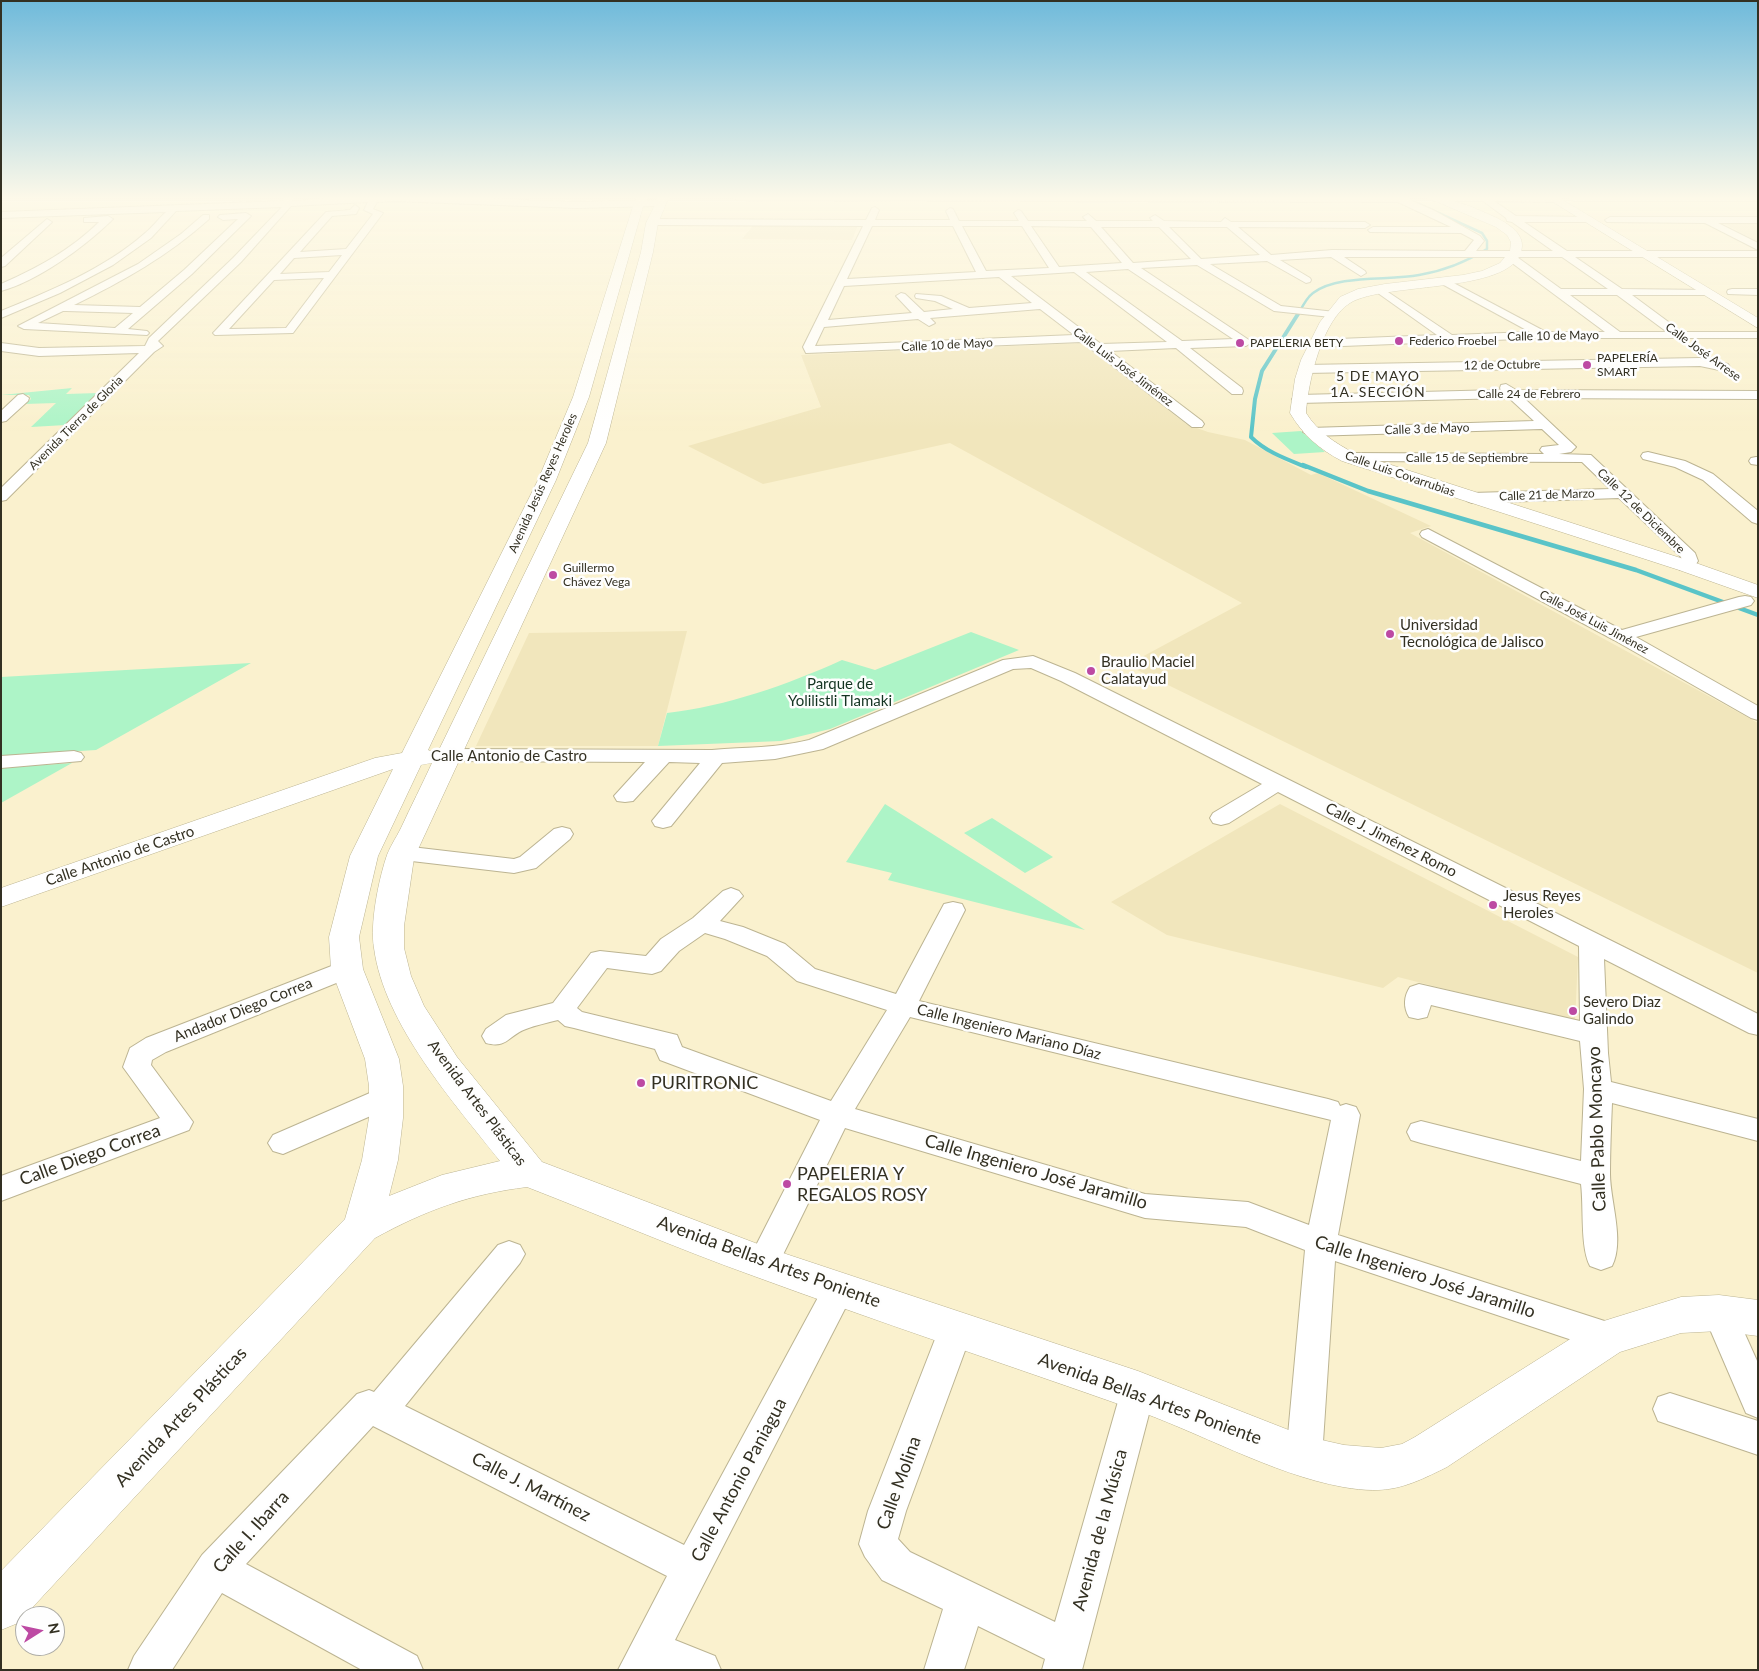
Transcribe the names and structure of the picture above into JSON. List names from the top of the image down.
{
  "streets": {
    "street": [
      "Calle 10 de Mayo",
      "Calle José Arrese",
      "12 de Octubre",
      "Calle Luis José Jiménez",
      "Calle 24 de Febrero",
      "Avenida Tierra de Gloria",
      "Calle 3 de Mayo",
      "Calle 15 de Septiembre",
      "Calle Luis Covarrubias",
      "Avenida Jesús Reyes Heroles",
      "Calle 21 de Marzo",
      "Calle 12 de Diciembre",
      "Calle José Luis Jiménez",
      "Calle Antonio de Castro",
      "Calle J. Jiménez Romo",
      "Andador Diego Correa",
      "Calle Ingeniero Mariano Díaz",
      "Avenida Artes Plásticas",
      "Calle Pablo Moncayo",
      "Calle Diego Correa",
      "Calle Ingeniero José Jaramillo",
      "Avenida Bellas Artes Poniente",
      "Calle Antonio Paniagua",
      "Calle Molina",
      "Calle J. Martínez",
      "Avenida de la Música",
      "Calle I. Ibarra"
    ]
  },
  "crossings": [
    ["Calle 10 de Mayo", "Calle José Arrese"],
    ["Calle 10 de Mayo", "Calle Luis José Jiménez"],
    ["Calle 10 de Mayo", "Calle Luis Covarrubias"],
    ["Calle José Arrese", "12 de Octubre"],
    ["Calle José Arrese", "Calle 24 de Febrero"],
    ["12 de Octubre", "Calle Luis Covarrubias"],
    ["Calle 24 de Febrero", "Calle Luis Covarrubias"],
    ["Calle 3 de Mayo", "Calle Luis Covarrubias"],
    ["Calle 15 de Septiembre", "Calle Luis Covarrubias"],
    ["Calle 15 de Septiembre", "Calle 12 de Diciembre"],
    ["Calle Luis Covarrubias", "Calle 21 de Marzo"],
    ["Calle Luis Covarrubias", "Calle 12 de Diciembre"],
    ["Avenida Jesús Reyes Heroles", "Calle Antonio de Castro"],
    ["Avenida Jesús Reyes Heroles", "Avenida Artes Plásticas"],
    ["Calle 21 de Marzo", "Calle 12 de Diciembre"],
    ["Calle Antonio de Castro", "Calle J. Jiménez Romo"],
    ["Calle Antonio de Castro", "Avenida Artes Plásticas"],
    ["Calle J. Jiménez Romo", "Calle Pablo Moncayo"],
    ["Andador Diego Correa", "Avenida Artes Plásticas"],
    ["Andador Diego Correa", "Calle Diego Correa"],
    ["Calle Ingeniero Mariano Díaz", "Calle Ingeniero José Jaramillo"],
    ["Avenida Artes Plásticas", "Avenida Bellas Artes Poniente"],
    ["Calle Ingeniero José Jaramillo", "Avenida Bellas Artes Poniente"],
    ["Avenida Bellas Artes Poniente", "Calle Antonio Paniagua"],
    ["Avenida Bellas Artes Poniente", "Calle Molina"],
    ["Avenida Bellas Artes Poniente", "Avenida de la Música"],
    ["Calle Antonio Paniagua", "Calle J. Martínez"],
    ["Calle Molina", "Avenida de la Música"],
    ["Calle J. Martínez", "Calle I. Ibarra"]
  ],
  "districts": ["5 DE MAYO 1A. SECCIÓN"],
  "parks": ["Parque de Yolilistli Tlamaki"],
  "places": [
    "Federico Froebel",
    "PAPELERIA BETY",
    "PAPELERÍA SMART",
    "Guillermo Chávez Vega",
    "Universidad Tecnológica de Jalisco",
    "Braulio Maciel Calatayud",
    "Jesus Reyes Heroles",
    "Severo Diaz Galindo",
    "PURITRONIC",
    "PAPELERIA Y REGALOS ROSY"
  ],
  "north": "right"
}
